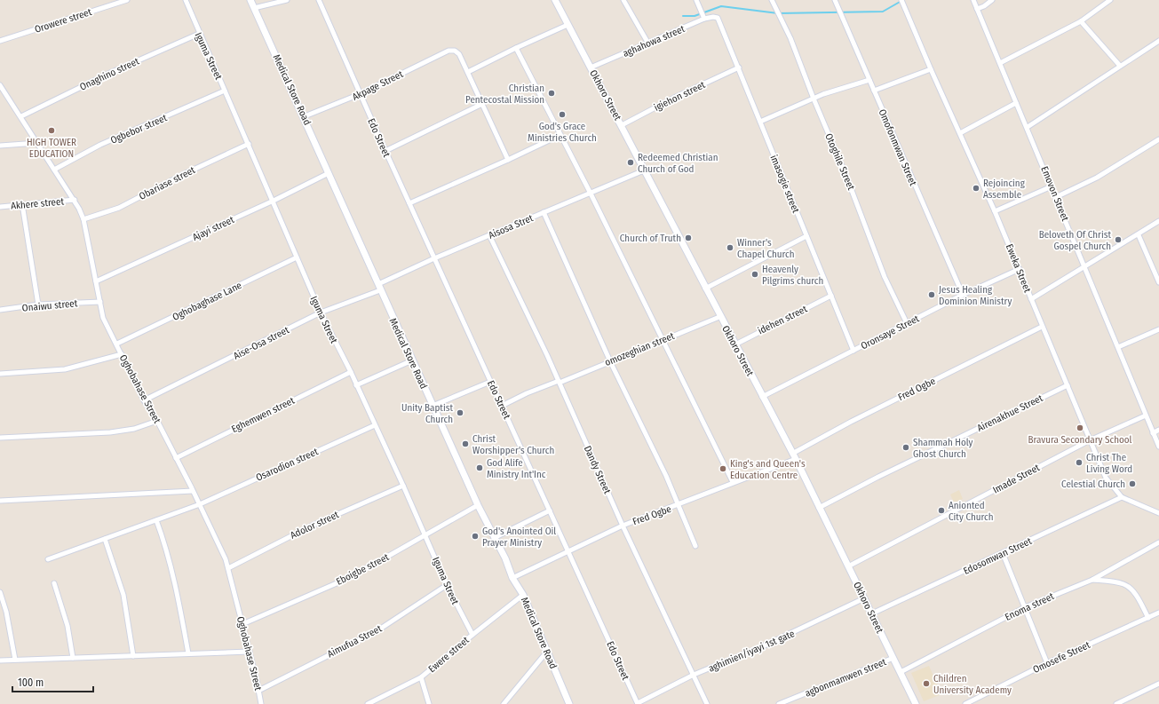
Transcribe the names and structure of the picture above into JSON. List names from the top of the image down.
{
  "streets": {
    "street": [
      "Orowere street",
      "aghahowa street",
      "Iguma Street",
      "Onaghino street",
      "Akpage Street",
      "Medical Store Road",
      "Okhoro Street",
      "igiehon street",
      "Ogbebor street",
      "Edo Street",
      "Omofonmwan Street",
      "Otoghile Street",
      "Obariase street",
      "imasogie street",
      "Emovon Street",
      "Akhere street",
      "Aisosa Stret",
      "Ajayi street",
      "Eweka Street",
      "Oghobaghase Lane",
      "Onaiwu street",
      "idehen street",
      "Oronsaye Street",
      "Aise-Osa street",
      "omozeghian street",
      "Oghobahase Street",
      "Fred Ogbe",
      "Airenakhue Street",
      "Eghemwen street",
      "Osarodion street",
      "Dandy Street",
      "Imade Street",
      "Adolor street",
      "Edosomwan Street",
      "Eboigbe street",
      "Enoma street",
      "Aimufua Street",
      "aghimien/iyayi 1st gate",
      "Ewere street",
      "Omosefe Street",
      "agbonmamwen street"
    ]
  },
  "crossings": [
    ["aghahowa street", "Okhoro Street"],
    ["aghahowa street", "imasogie street"],
    ["Iguma Street", "Onaghino street"],
    ["Iguma Street", "Ogbebor street"],
    ["Iguma Street", "Obariase street"],
    ["Iguma Street", "Ajayi street"],
    ["Iguma Street", "Oghobaghase Lane"],
    ["Iguma Street", "Aise-Osa street"],
    ["Iguma Street", "Eghemwen street"],
    ["Iguma Street", "Osarodion street"],
    ["Iguma Street", "Adolor street"],
    ["Iguma Street", "Eboigbe street"],
    ["Iguma Street", "Aimufua Street"],
    ["Iguma Street", "Ewere street"],
    ["Onaghino street", "Oghobahase Street"],
    ["Akpage Street", "Medical Store Road"],
    ["Akpage Street", "Edo Street"],
    ["Medical Store Road", "Aisosa Stret"],
    ["Medical Store Road", "Ajayi street"],
    ["Medical Store Road", "Aise-Osa street"],
    ["Medical Store Road", "Fred Ogbe"],
    ["Medical Store Road", "Eboigbe street"],
    ["Medical Store Road", "Ewere street"],
    ["Okhoro Street", "igiehon street"],
    ["Okhoro Street", "Aisosa Stret"],
    ["Okhoro Street", "idehen street"],
    ["Okhoro Street", "Oronsaye Street"],
    ["Okhoro Street", "omozeghian street"],
    ["Okhoro Street", "Fred Ogbe"],
    ["Okhoro Street", "Airenakhue Street"],
    ["Okhoro Street", "Imade Street"],
    ["Okhoro Street", "Edosomwan Street"],
    ["Okhoro Street", "Enoma street"],
    ["Okhoro Street", "aghimien/iyayi 1st gate"],
    ["Okhoro Street", "agbonmamwen street"],
    ["igiehon street", "imasogie street"],
    ["Ogbebor street", "Oghobahase Street"],
    ["Edo Street", "Aisosa Stret"],
    ["Edo Street", "omozeghian street"],
    ["Edo Street", "Fred Ogbe"],
    ["Edo Street", "aghimien/iyayi 1st gate"],
    ["Omofonmwan Street", "Oronsaye Street"],
    ["Otoghile Street", "Oronsaye Street"],
    ["Obariase street", "Oghobahase Street"],
    ["imasogie street", "idehen street"],
    ["imasogie street", "Oronsaye Street"],
    ["Emovon Street", "Imade Street"],
    ["Akhere street", "Oghobahase Street"],
    ["Aisosa Stret", "Aise-Osa street"],
    ["Aisosa Stret", "Dandy Street"],
    ["Ajayi street", "Oghobahase Street"],
    ["Eweka Street", "Oronsaye Street"],
    ["Eweka Street", "Fred Ogbe"],
    ["Eweka Street", "Airenakhue Street"],
    ["Eweka Street", "Imade Street"],
    ["Eweka Street", "Edosomwan Street"],
    ["Oghobaghase Lane", "Oghobahase Street"],
    ["Onaiwu street", "Oghobahase Street"],
    ["Aise-Osa street", "Oghobahase Street"],
    ["omozeghian street", "Dandy Street"],
    ["Oghobahase Street", "Eghemwen street"],
    ["Oghobahase Street", "Osarodion street"],
    ["Oghobahase Street", "Adolor street"],
    ["Oghobahase Street", "Eboigbe street"],
    ["Oghobahase Street", "Aimufua Street"],
    ["Fred Ogbe", "Dandy Street"],
    ["Dandy Street", "aghimien/iyayi 1st gate"]
  ],
  "places": [
    "Christian Pentecostal Mission",
    "God's Grace Ministries Church",
    "HIGH TOWER EDUCATION",
    "Redeemed Christian Church of God",
    "Rejoincing Assemble",
    "Church of Truth",
    "Beloveth Of Christ Gospel Church",
    "Winner's Chapel Church",
    "Heavenly Pilgrims church",
    "Jesus Healing Dominion Ministry",
    "Unity Baptist Church",
    "Bravura Secondary School",
    "Christ Worshipper's Church",
    "Shammah Holy Ghost Church",
    "Christ The Living Word",
    "God Alife Ministry Int'Inc",
    "King's and Queen's Education Centre",
    "Celestial Church",
    "Anionted City Church",
    "God's Anointed Oil Prayer Ministry",
    "Children University Academy"
  ],
  "scale_bar": "100 m"
}
